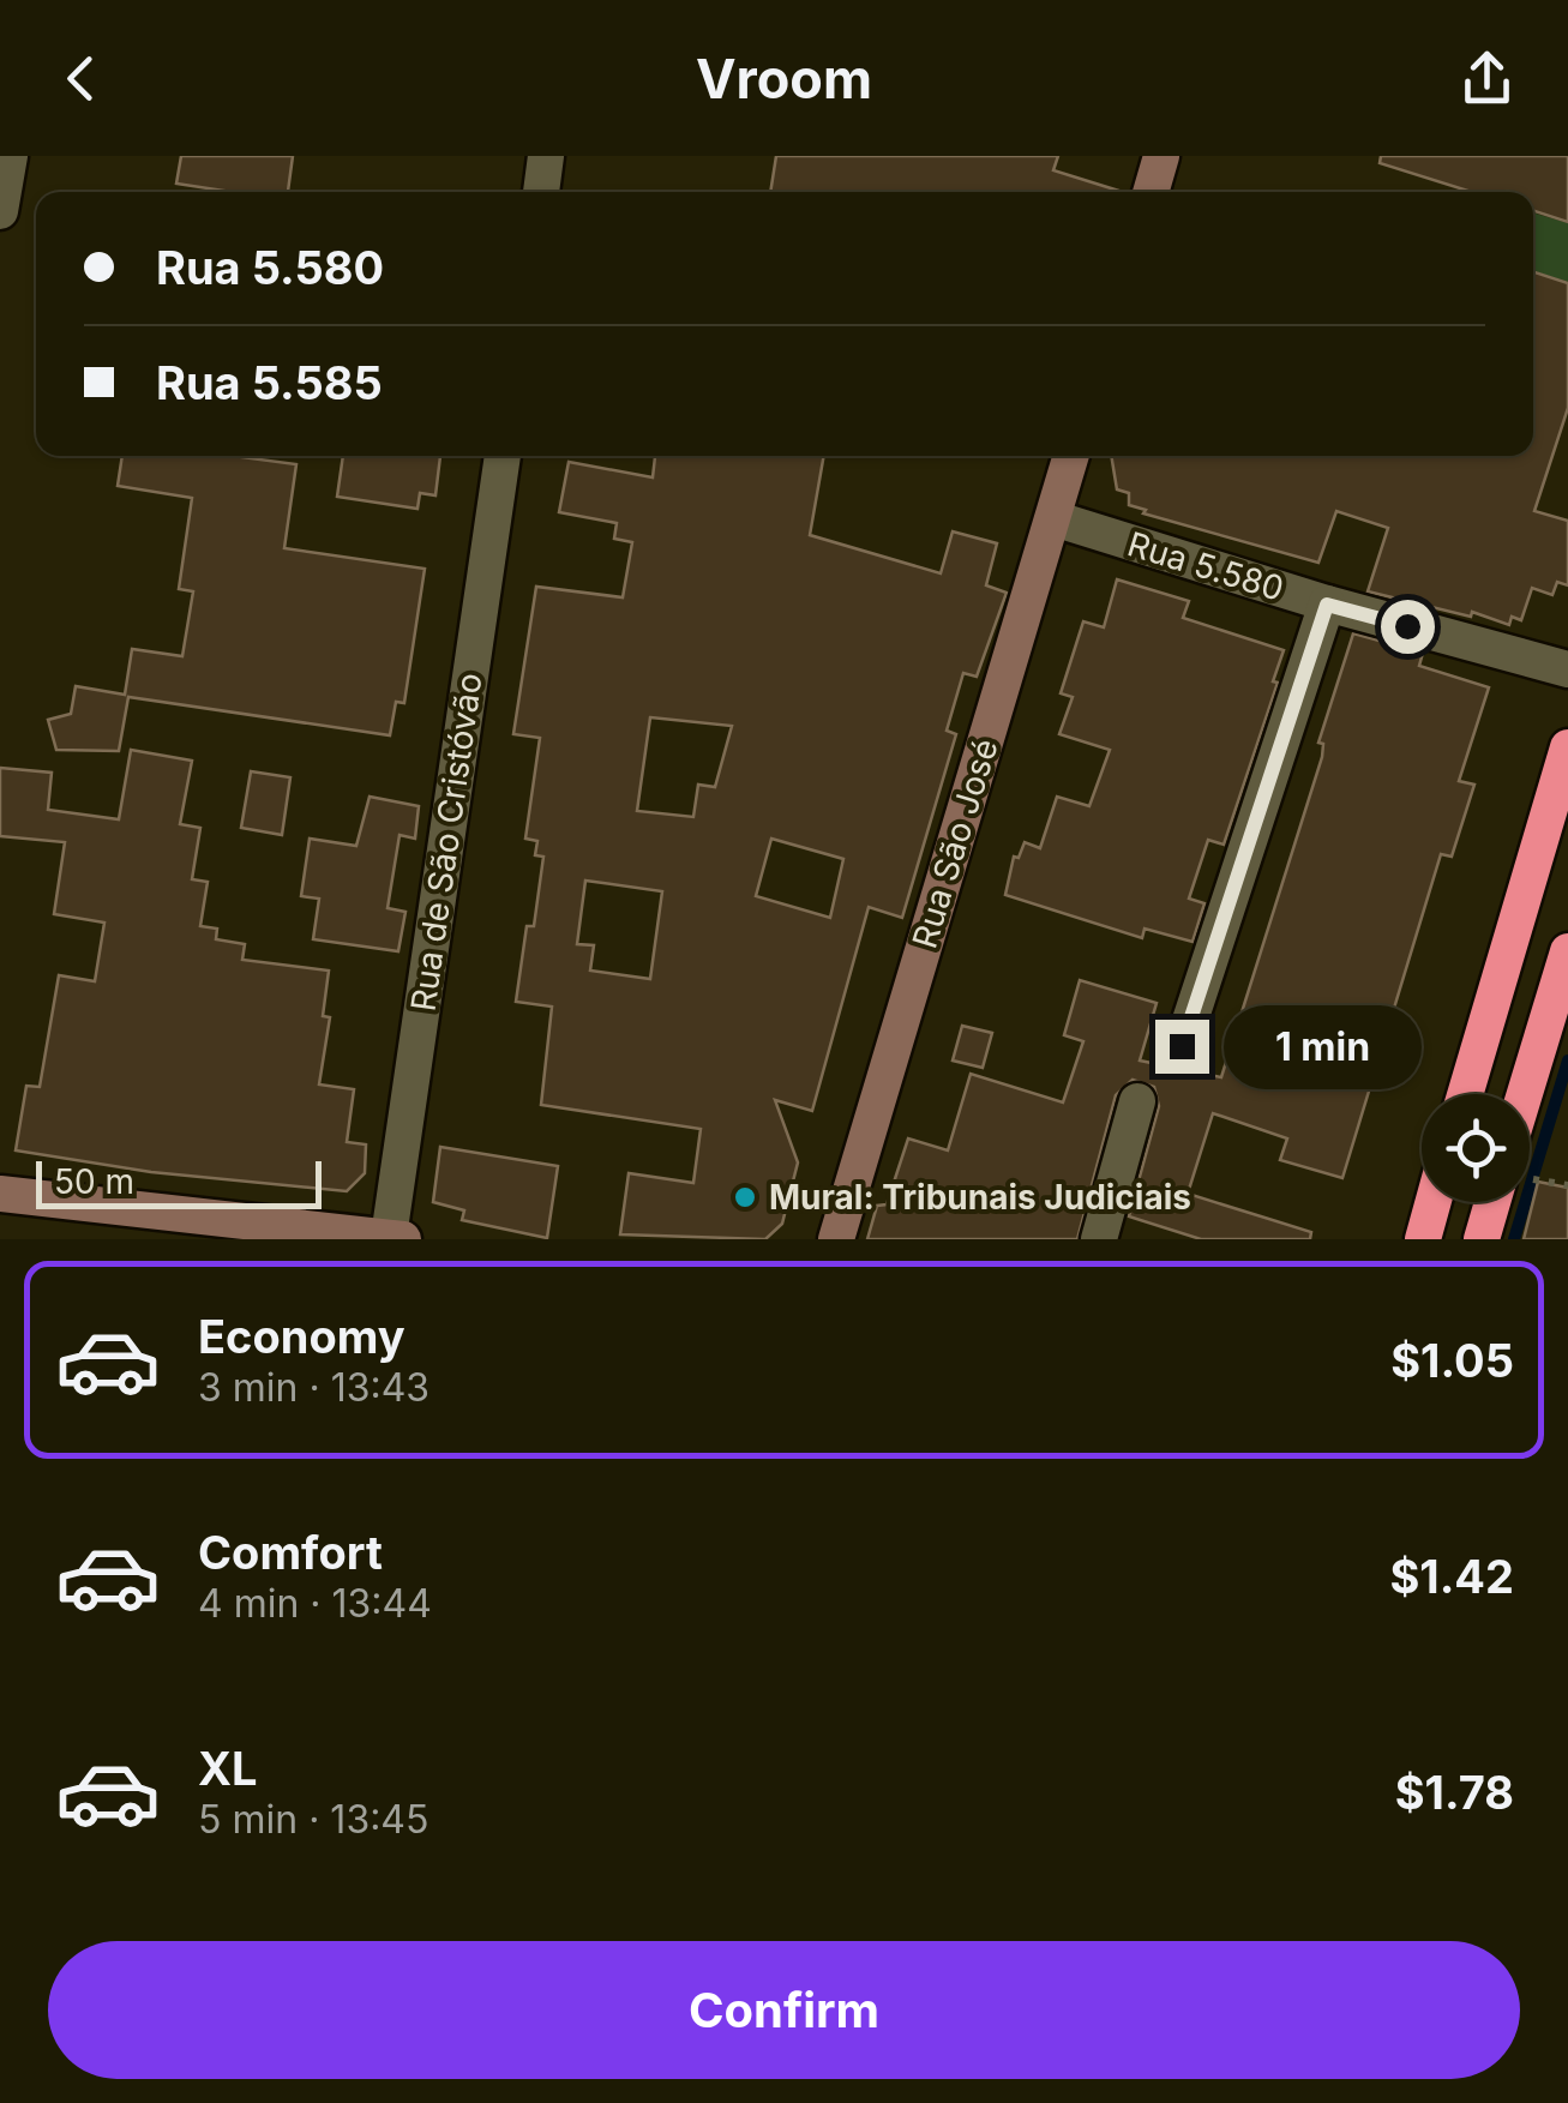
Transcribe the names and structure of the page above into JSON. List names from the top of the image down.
{
  "streets": {
    "street": ["Rua 5.580", "Rua de São Cristóvão", "Rua São José"]
  },
  "crossings": [
    ["Rua 5.580", "Rua São José"]
  ],
  "places": ["Mural: Tribunais Judiciais"],
  "scale_bar": "50 m",
  "page": {
    "header": "Vroom",
    "banner": ["Rua 5.580", "Rua 5.585"],
    "bubble": "1 min",
    "scale": "50 m",
    "list": [
      {
        "name": "Economy",
        "note": "3 min · 13:43",
        "value": "$1.05"
      },
      {
        "name": "Comfort",
        "note": "4 min · 13:44",
        "value": "$1.42"
      },
      {
        "name": "XL",
        "note": "5 min · 13:45",
        "value": "$1.78"
      }
    ],
    "buttons": "Confirm"
  }
}
